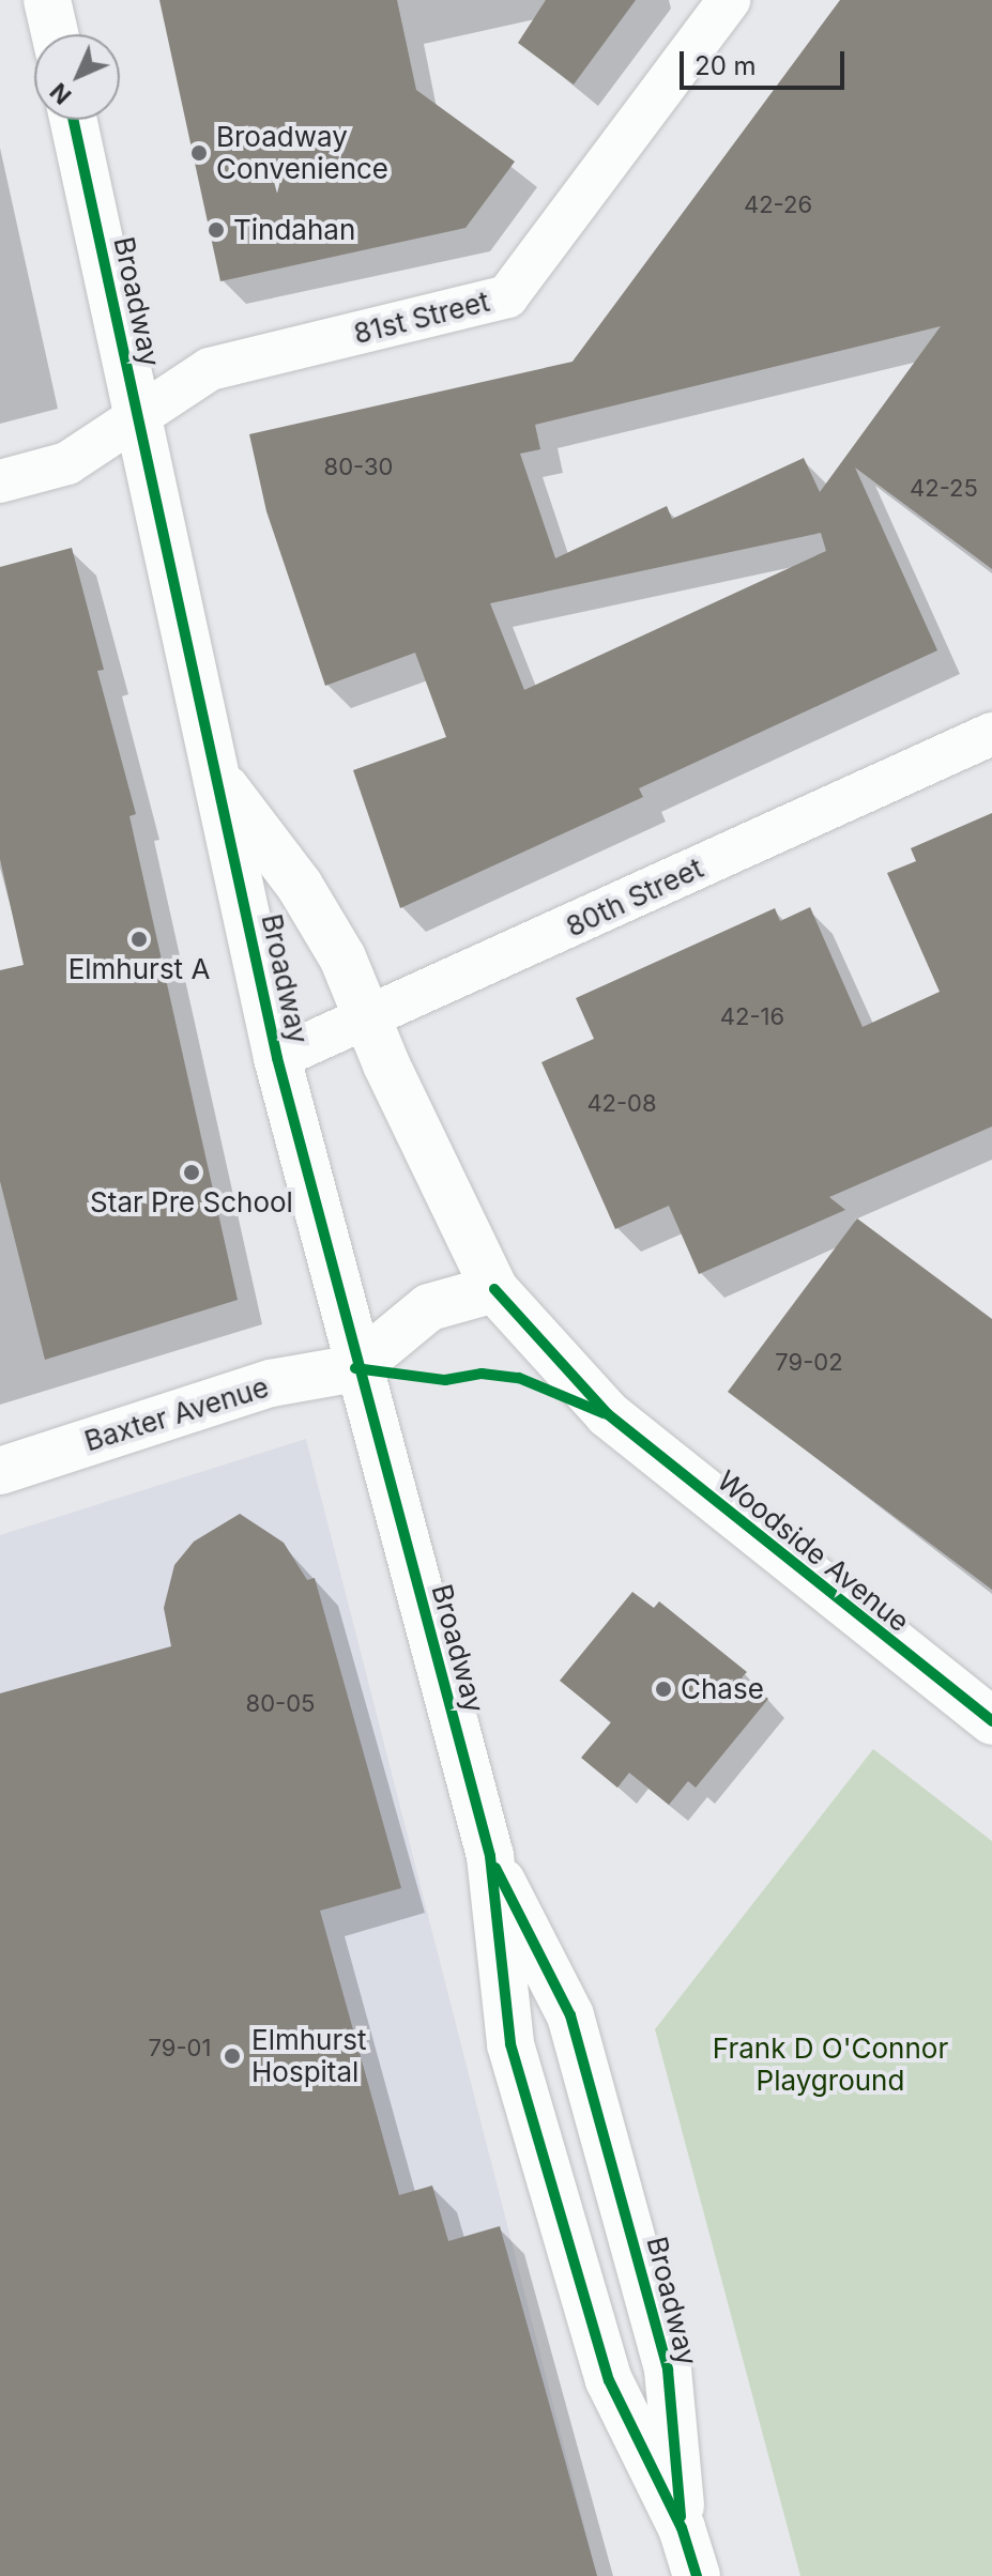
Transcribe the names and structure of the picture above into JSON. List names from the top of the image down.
{
  "streets": {
    "main road": ["Broadway", "Baxter Avenue", "Woodside Avenue"],
    "street": ["81st Street", "80th Street"]
  },
  "crossings": [
    ["Broadway", "81st Street"],
    ["Broadway", "80th Street"],
    ["Broadway", "Baxter Avenue"],
    ["Broadway", "Woodside Avenue"],
    ["80th Street", "Woodside Avenue"]
  ],
  "parks": ["Frank D O'Connor Playground"],
  "places": [
    "Broadway Convenience",
    "Tindahan",
    "Elmhurst A",
    "Star Pre School",
    "Chase",
    "Elmhurst Hospital"
  ],
  "house_numbers": [
    "42-26",
    "80-30",
    "42-25",
    "42-16",
    "42-08",
    "79-02",
    "80-05",
    "79-01"
  ],
  "scale_bar": "20 m",
  "north": "bottom left"
}
